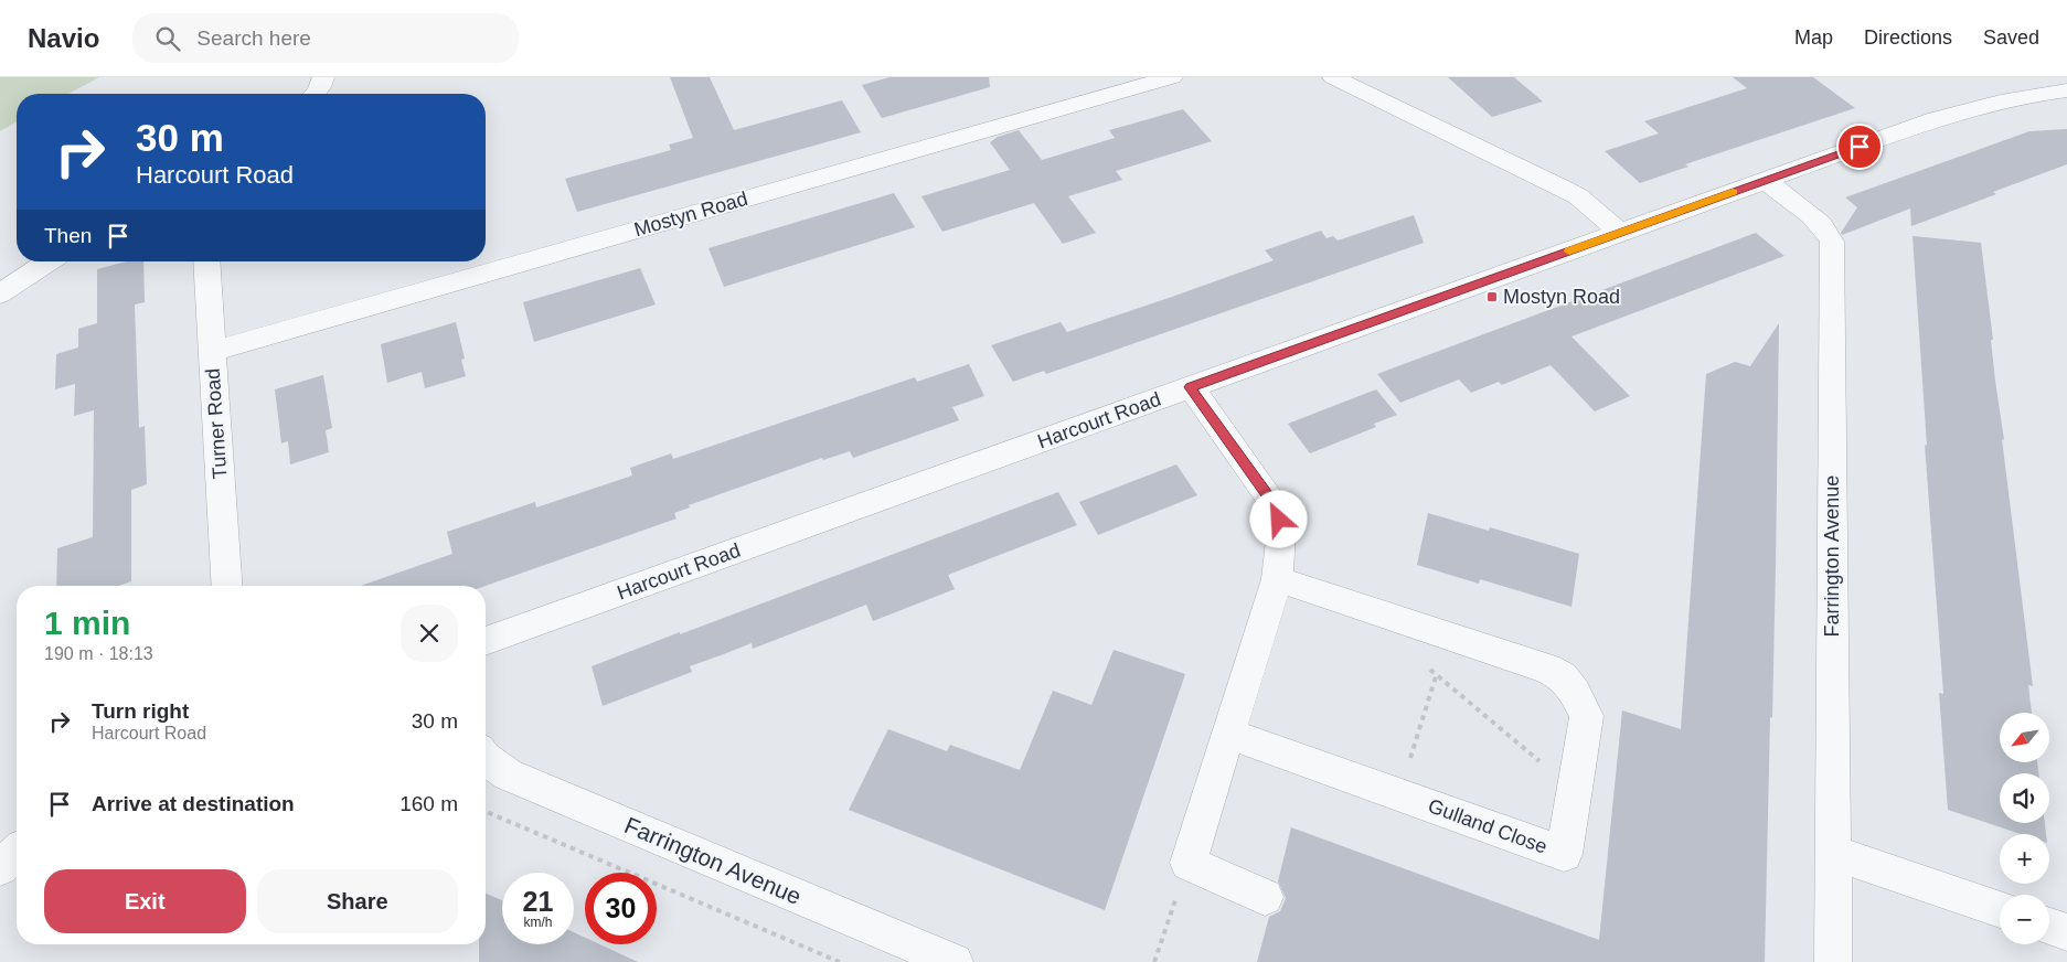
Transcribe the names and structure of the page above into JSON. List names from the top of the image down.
{
  "streets": {
    "street": [
      "Mostyn Road",
      "Harcourt Road",
      "Turner Road",
      "Farrington Avenue",
      "Gulland Close"
    ]
  },
  "crossings": [
    ["Mostyn Road", "Turner Road"],
    ["Harcourt Road", "Farrington Avenue"]
  ],
  "places": {
    "transit": ["Mostyn Road"]
  },
  "north": "bottom left",
  "page": {
    "header": "Navio",
    "search": "Search here",
    "nav": ["Map", "Directions", "Saved"],
    "turn": ["30 m", "Harcourt Road"],
    "then": "Then",
    "heading": ["1 min", "190 m · 18:13"],
    "list": [
      {
        "name": "Turn right",
        "note": "Harcourt Road",
        "value": "30 m"
      },
      {
        "name": "Arrive at destination",
        "value": "160 m"
      }
    ],
    "map_buttons": ["+", "−"],
    "buttons": ["Exit", "Share"],
    "speed": "21 km/h",
    "limit": "30"
  }
}
